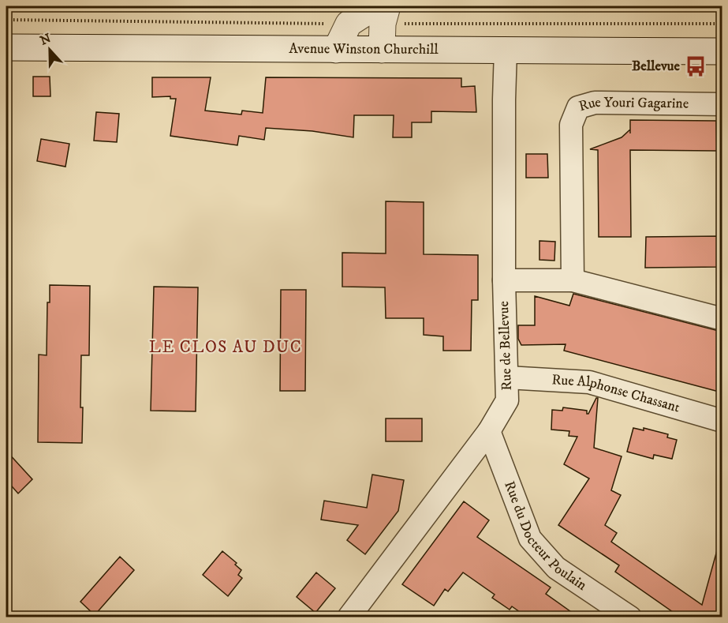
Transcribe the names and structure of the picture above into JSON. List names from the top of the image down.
{
  "streets": {
    "main road": ["Avenue Winston Churchill"],
    "street": [
      "Rue Youri Gagarine",
      "Rue de Bellevue",
      "Rue Alphonse Chassant",
      "Rue du Docteur Poulain"
    ]
  },
  "crossings": [
    ["Avenue Winston Churchill", "Rue de Bellevue"],
    ["Rue de Bellevue", "Rue Alphonse Chassant"],
    ["Rue de Bellevue", "Rue du Docteur Poulain"]
  ],
  "districts": ["LE CLOS AU DUC"],
  "places": {
    "bus stop": ["Bellevue"]
  },
  "north": "top"
}
